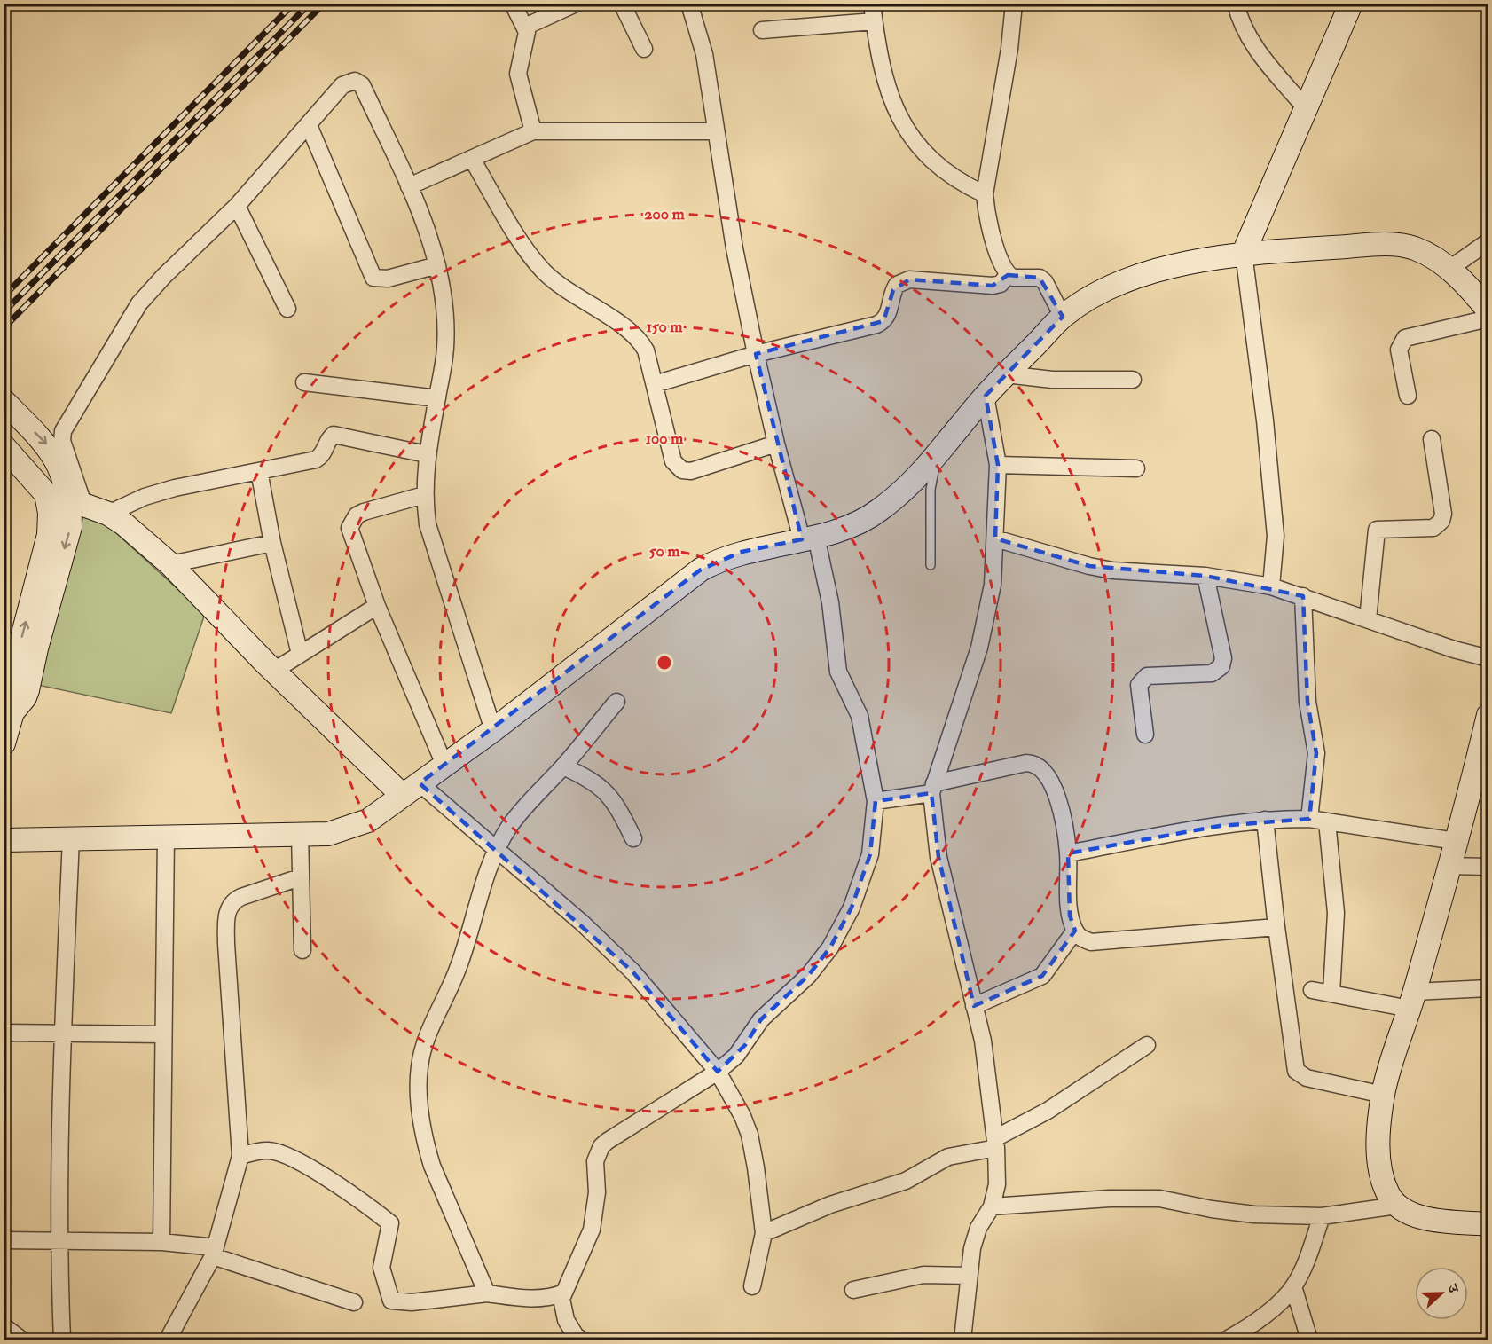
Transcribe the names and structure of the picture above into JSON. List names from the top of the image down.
{
  "north": "right",
  "rings": [
    "200 m",
    "150 m",
    "100 m",
    "50 m"
  ]
}
